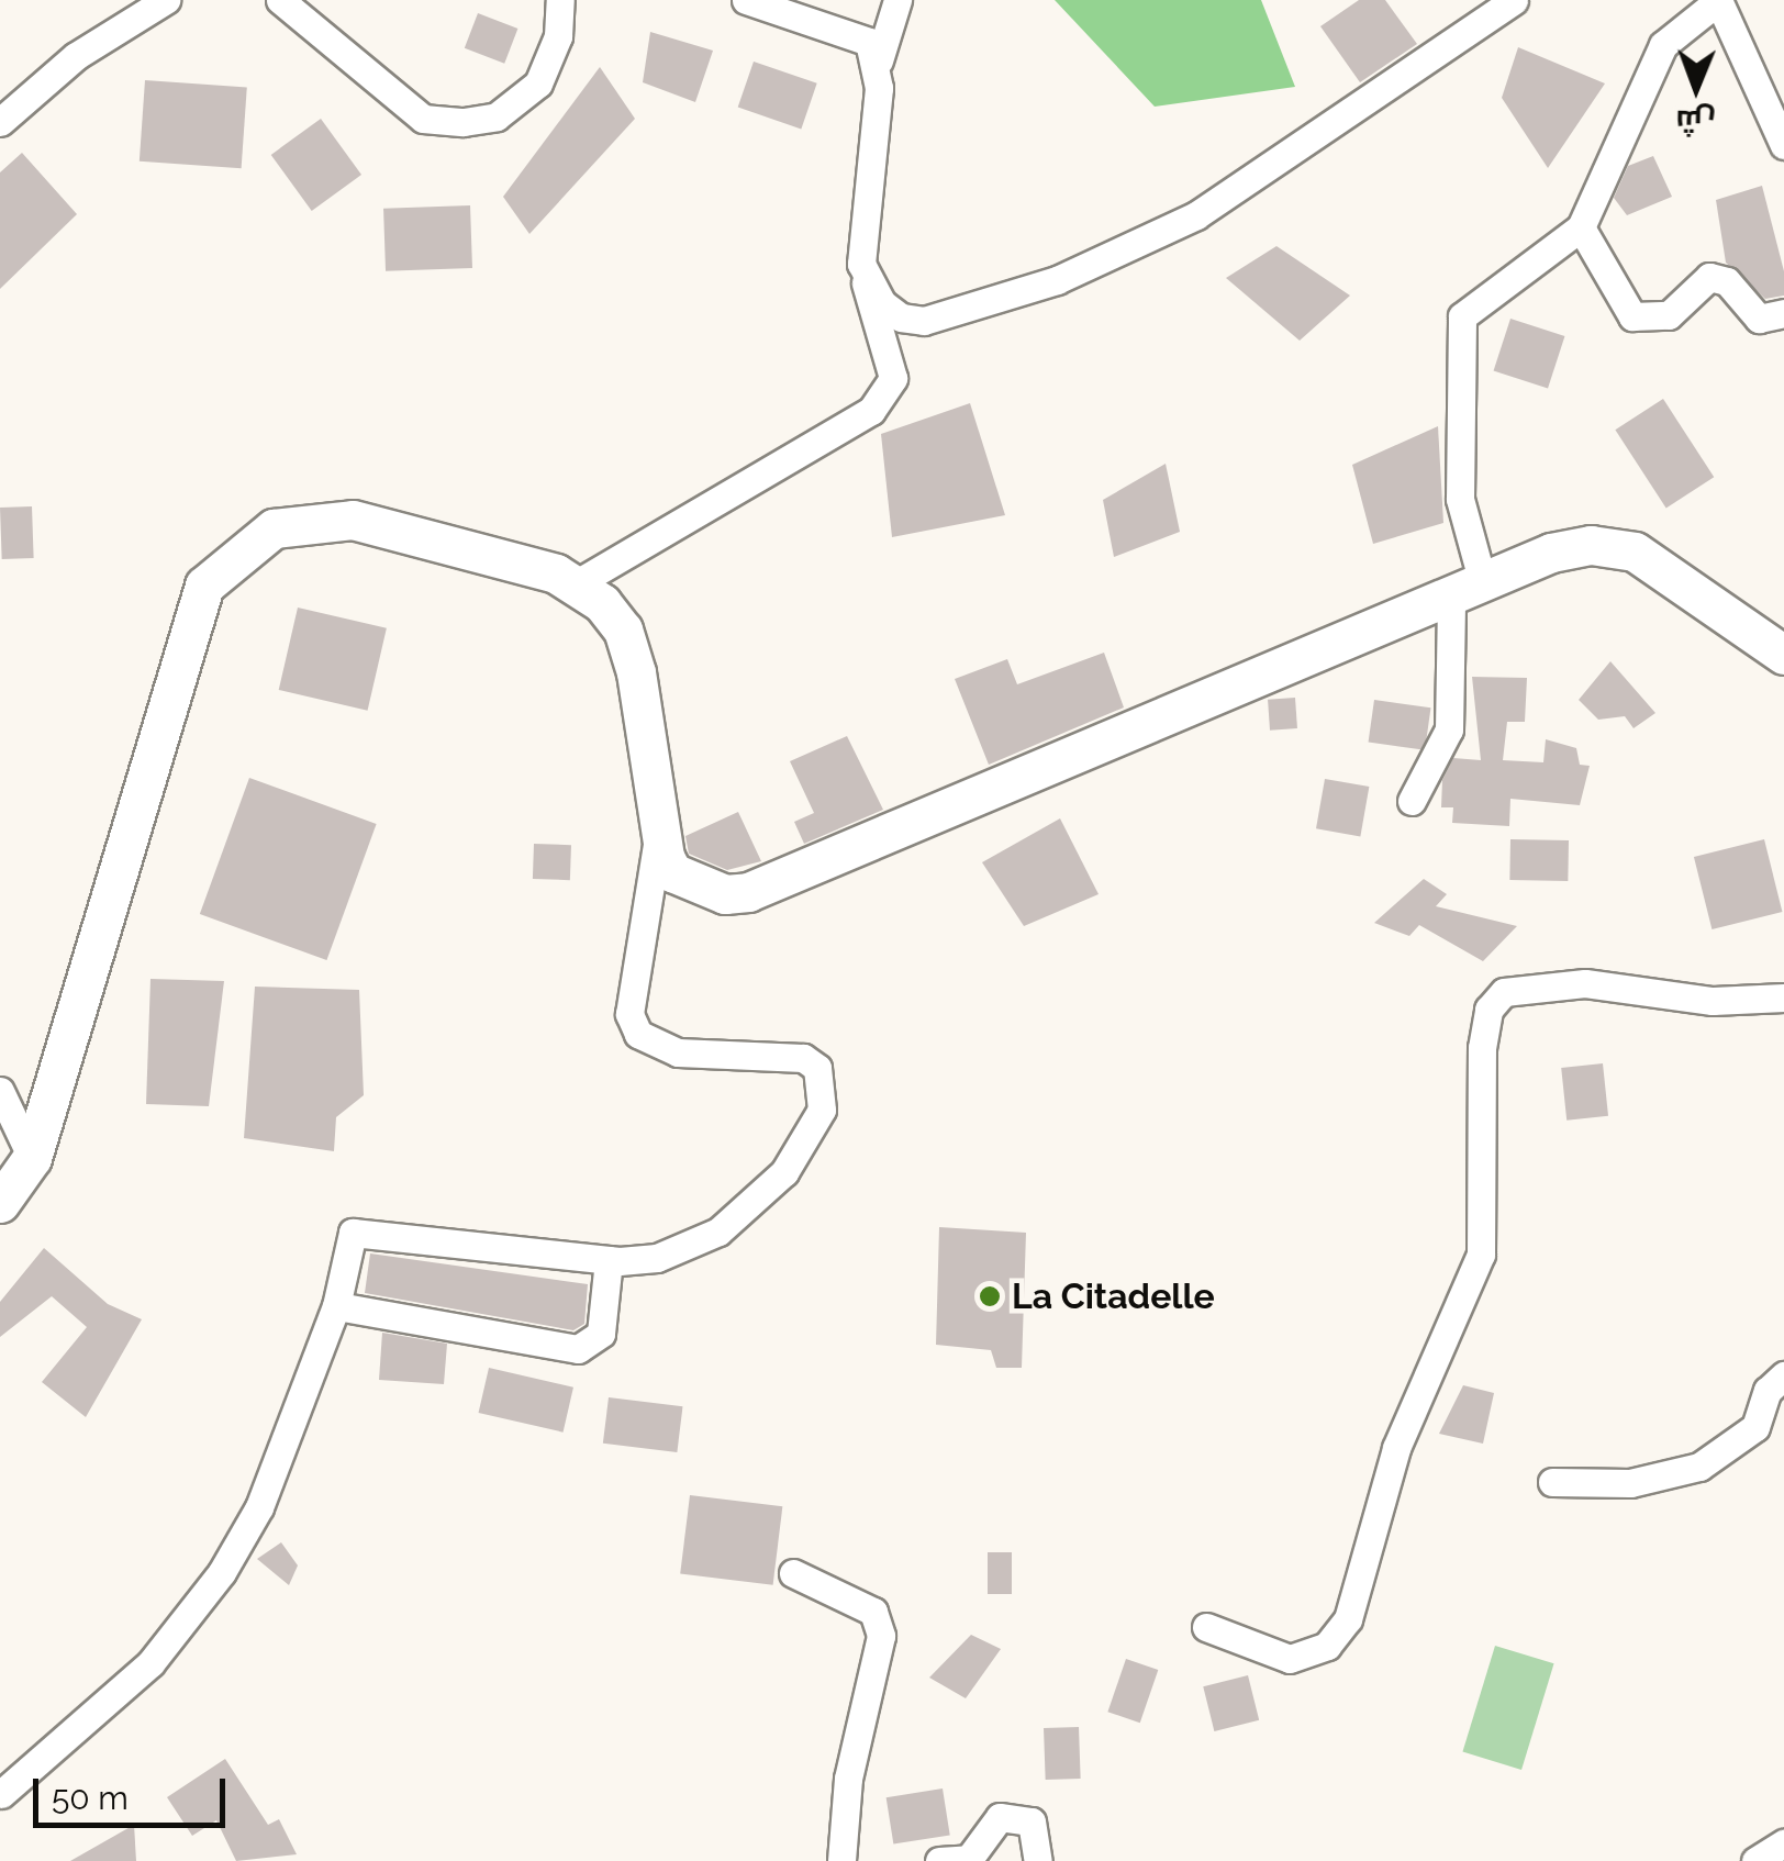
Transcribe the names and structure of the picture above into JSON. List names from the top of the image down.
{
  "places": ["La Citadelle"],
  "scale_bar": "50 m",
  "north": "bottom"
}
